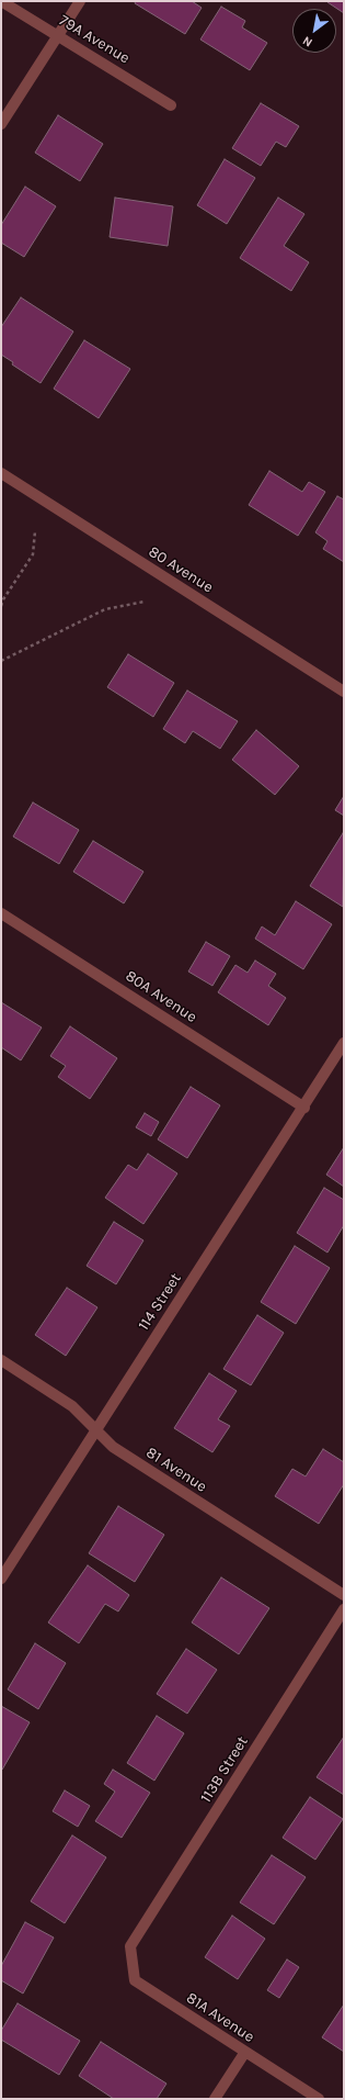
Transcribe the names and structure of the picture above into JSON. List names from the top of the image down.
{
  "streets": {
    "street": [
      "79A Avenue",
      "80 Avenue",
      "80A Avenue",
      "114 Street",
      "81 Avenue",
      "113B Street",
      "81A Avenue"
    ]
  },
  "crossings": [
    ["80A Avenue", "114 Street"],
    ["114 Street", "81 Avenue"],
    ["113B Street", "81A Avenue"]
  ],
  "north": "bottom left"
}
